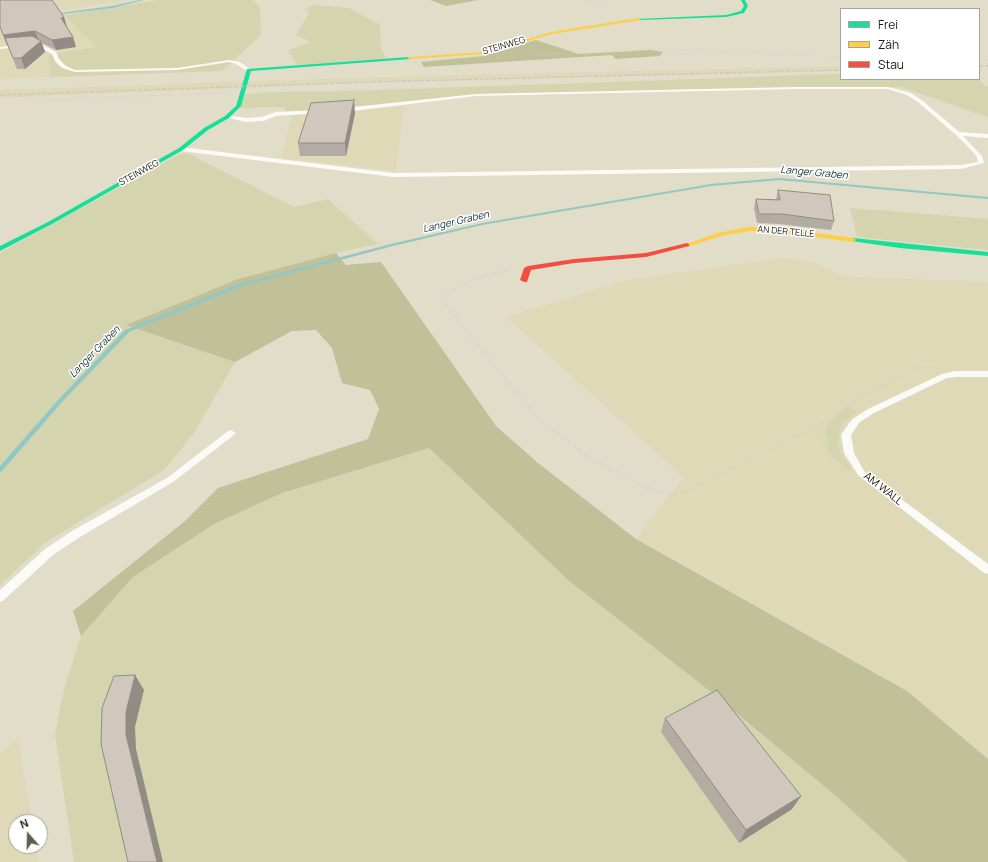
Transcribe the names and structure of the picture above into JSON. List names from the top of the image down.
{
  "streets": {
    "street": ["STEINWEG", "AN DER TELLE"],
    "lane": ["AM WALL"]
  },
  "water": ["Langer Graben"],
  "legend": ["Frei", "Zäh", "Stau"],
  "north": "top"
}
